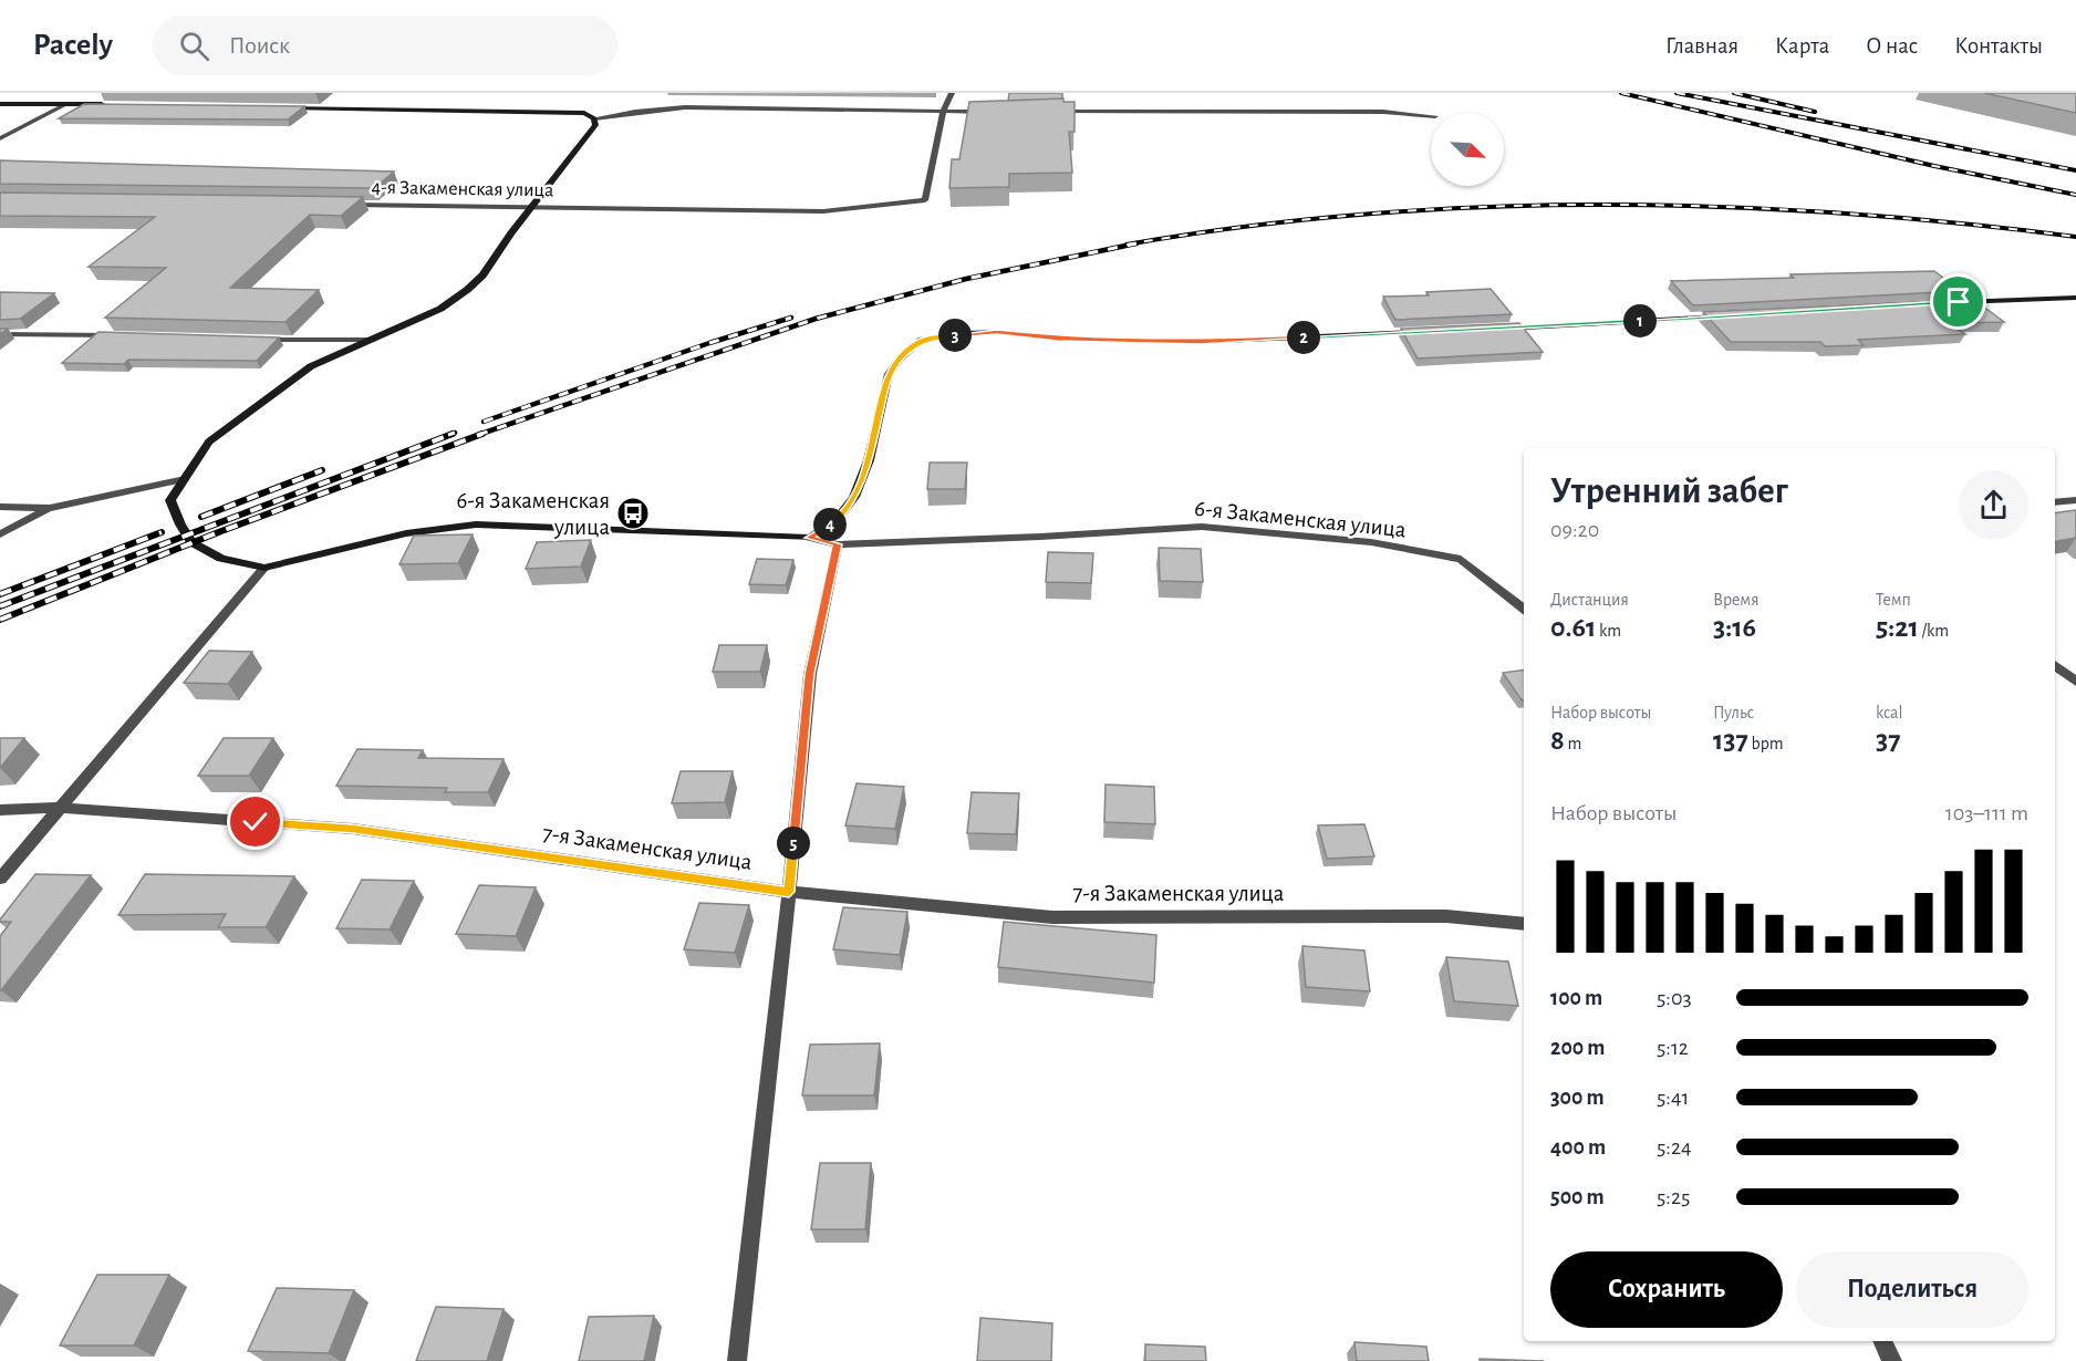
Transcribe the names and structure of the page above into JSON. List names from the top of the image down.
{
  "streets": {
    "street": ["4-я Закаменская улица", "6-я Закаменская улица", "7-я Закаменская улица"]
  },
  "places": {
    "bus stop": ["6-я Закаменская улица"]
  },
  "north": "bottom right",
  "page": {
    "header": "Pacely",
    "search": "Поиск",
    "nav": [
      "Главная",
      "Карта",
      "О нас",
      "Контакты"
    ],
    "pins": [
      "1",
      "3",
      "2",
      "4",
      "5"
    ],
    "heading": ["Утренний забег", "09:20"],
    "stats": [
      ["Дистанция", "0.61 km"],
      ["Время", "3:16"],
      ["Темп", "5:21 /km"],
      ["Набор высоты", "8 m"],
      ["Пульс", "137 bpm"],
      ["kcal", "37"]
    ],
    "chart": ["Набор высоты", "103–111 m"],
    "list": [
      {
        "name": "100 m",
        "note": "5:03"
      },
      {
        "name": "200 m",
        "note": "5:12"
      },
      {
        "name": "300 m",
        "note": "5:41"
      },
      {
        "name": "400 m",
        "note": "5:24"
      },
      {
        "name": "500 m",
        "note": "5:25"
      }
    ],
    "buttons": ["Сохранить", "Поделиться"]
  }
}
